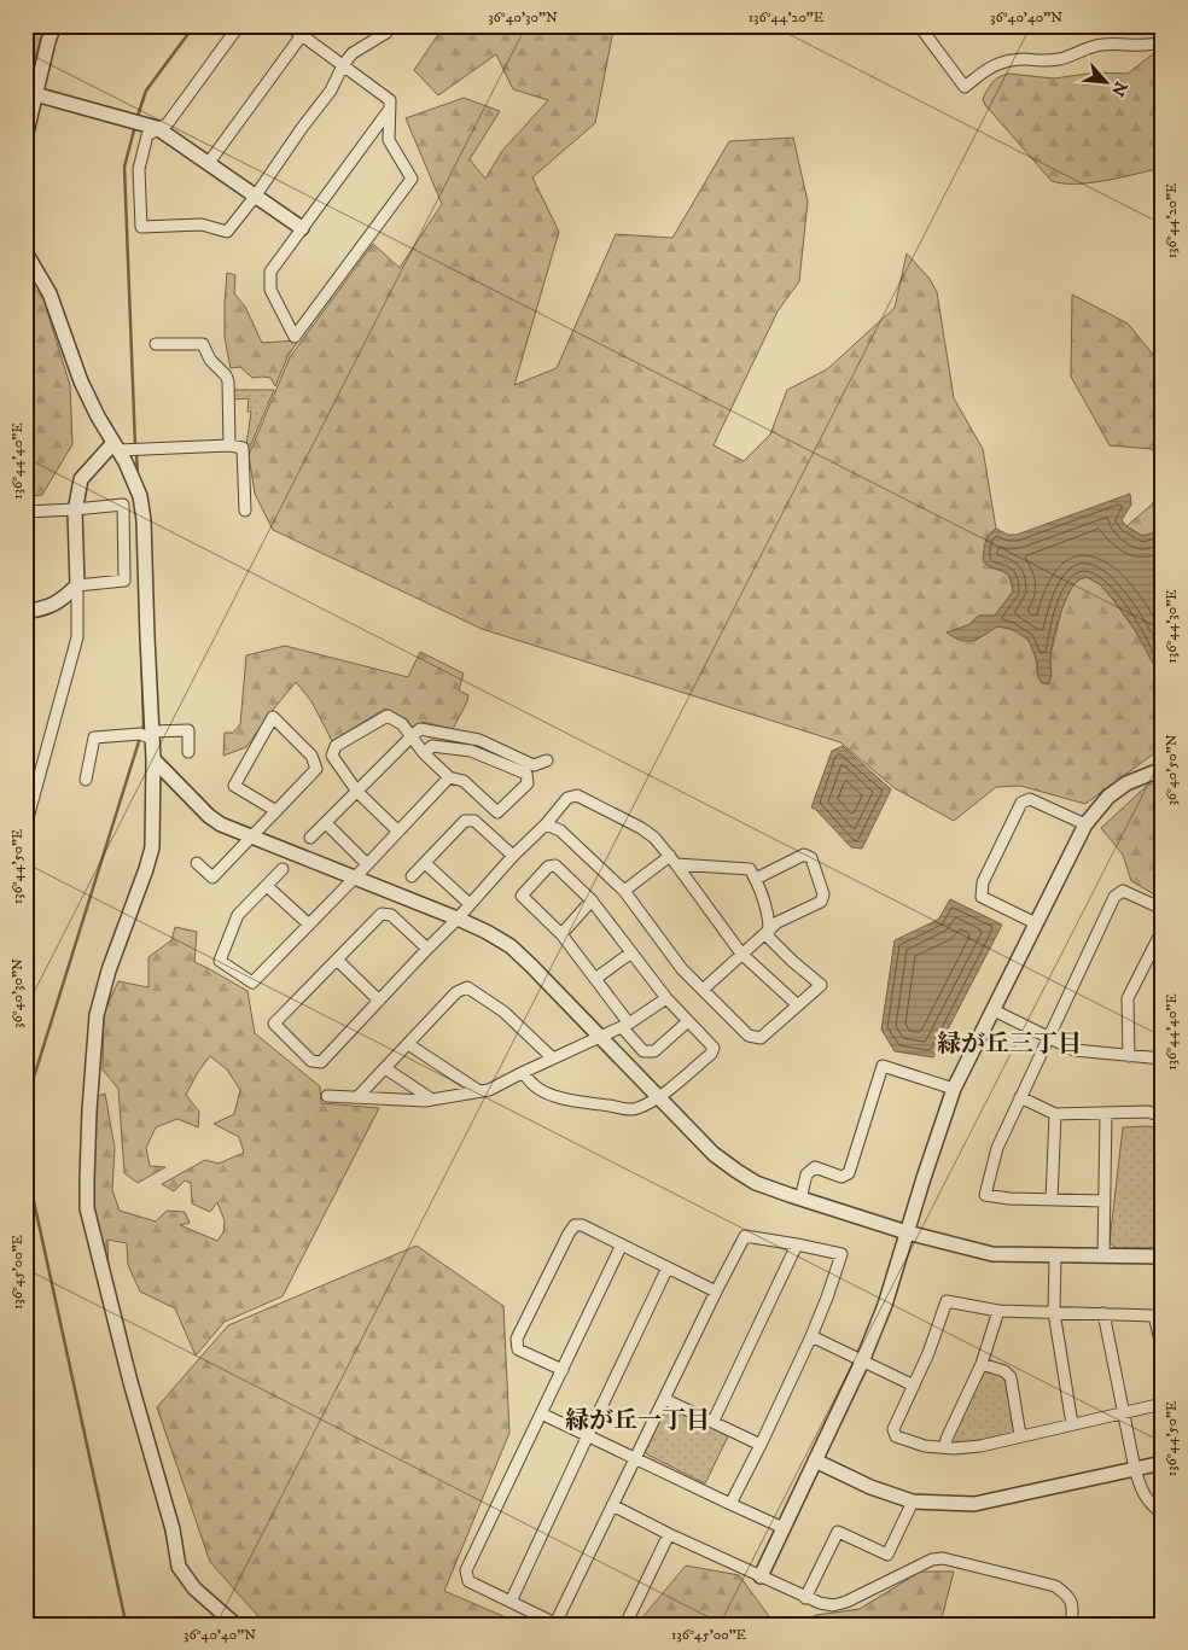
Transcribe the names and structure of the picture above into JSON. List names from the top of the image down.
{
  "districts": ["緑が丘三丁目", "緑が丘一丁目"],
  "north": "bottom right",
  "coordinates": [
    "36°40'30\"N",
    "136°44'20\"E",
    "36°40'40\"N",
    "136°44'40\"E",
    "136°44'30\"E",
    "36°40'50\"N",
    "136°44'50\"E",
    "136°45'00\"E"
  ]
}
